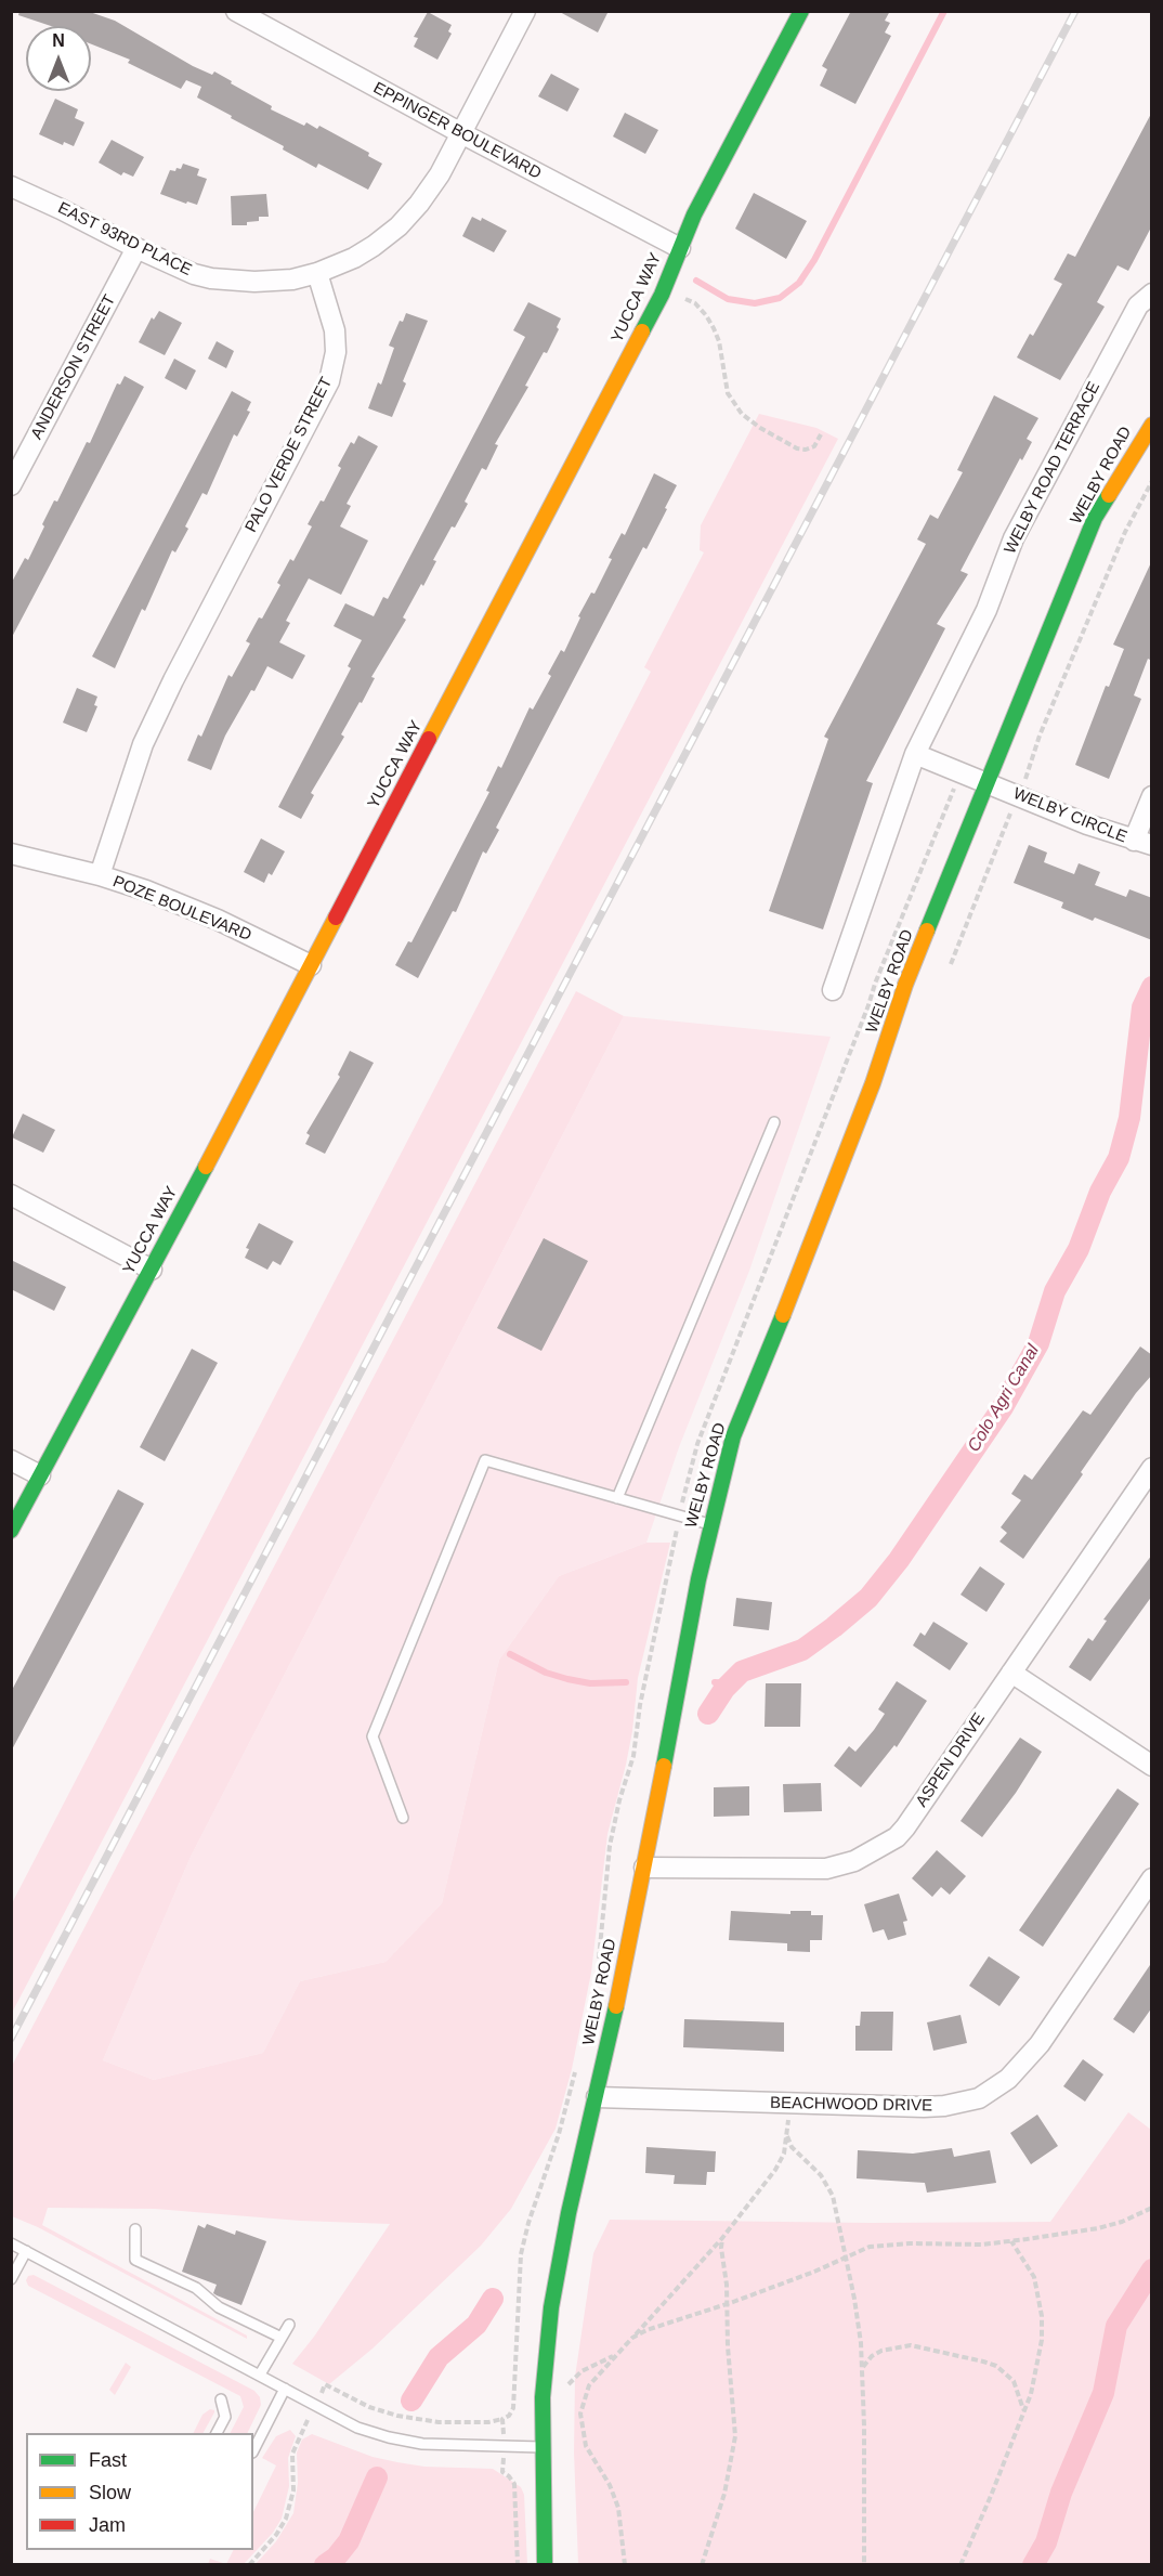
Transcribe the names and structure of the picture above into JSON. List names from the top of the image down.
{
  "streets": {
    "street": [
      "EPPINGER BOULEVARD",
      "EAST 93RD PLACE",
      "YUCCA WAY",
      "ANDERSON STREET",
      "PALO VERDE STREET",
      "WELBY ROAD TERRACE",
      "WELBY ROAD",
      "WELBY CIRCLE",
      "POZE BOULEVARD",
      "ASPEN DRIVE",
      "BEACHWOOD DRIVE"
    ]
  },
  "crossings": [
    ["EPPINGER BOULEVARD", "YUCCA WAY"],
    ["EAST 93RD PLACE", "ANDERSON STREET"],
    ["EAST 93RD PLACE", "PALO VERDE STREET"],
    ["YUCCA WAY", "POZE BOULEVARD"],
    ["PALO VERDE STREET", "POZE BOULEVARD"],
    ["WELBY ROAD", "WELBY CIRCLE"],
    ["WELBY ROAD", "ASPEN DRIVE"],
    ["WELBY ROAD", "BEACHWOOD DRIVE"]
  ],
  "water": ["Colo Agri Canal"],
  "legend": ["Fast", "Slow", "Jam"],
  "north": "top"
}
